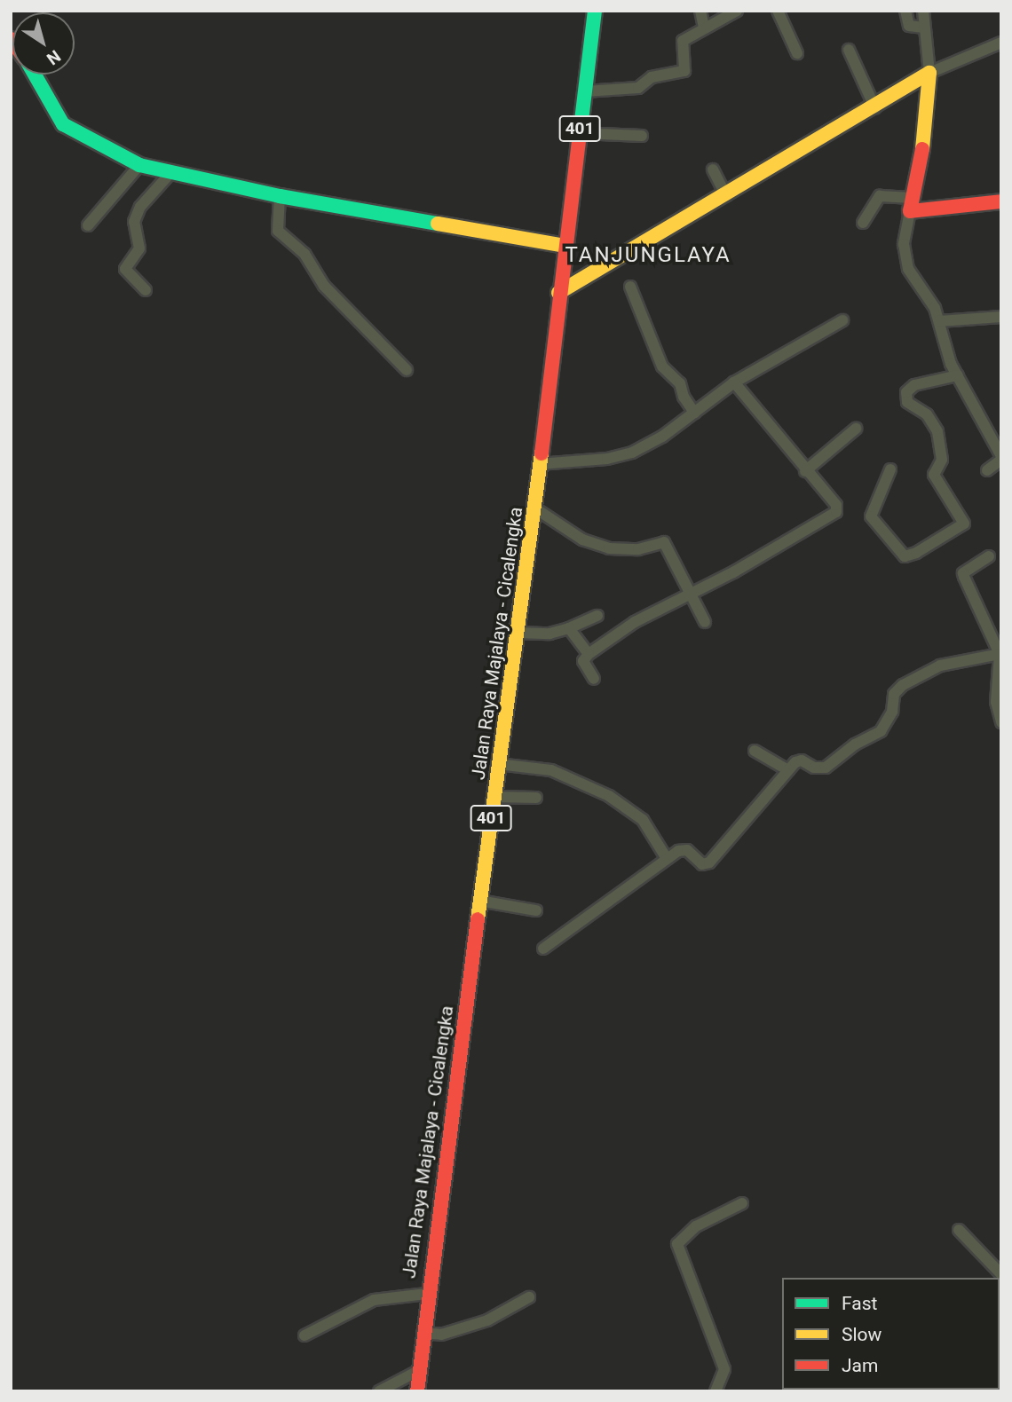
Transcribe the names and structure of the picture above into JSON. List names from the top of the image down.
{
  "streets": {
    "main road": ["401", "Jalan Raya Majalaya - Cicalengka"]
  },
  "districts": ["TANJUNGLAYA"],
  "legend": ["Fast", "Slow", "Jam"],
  "north": "bottom right"
}
